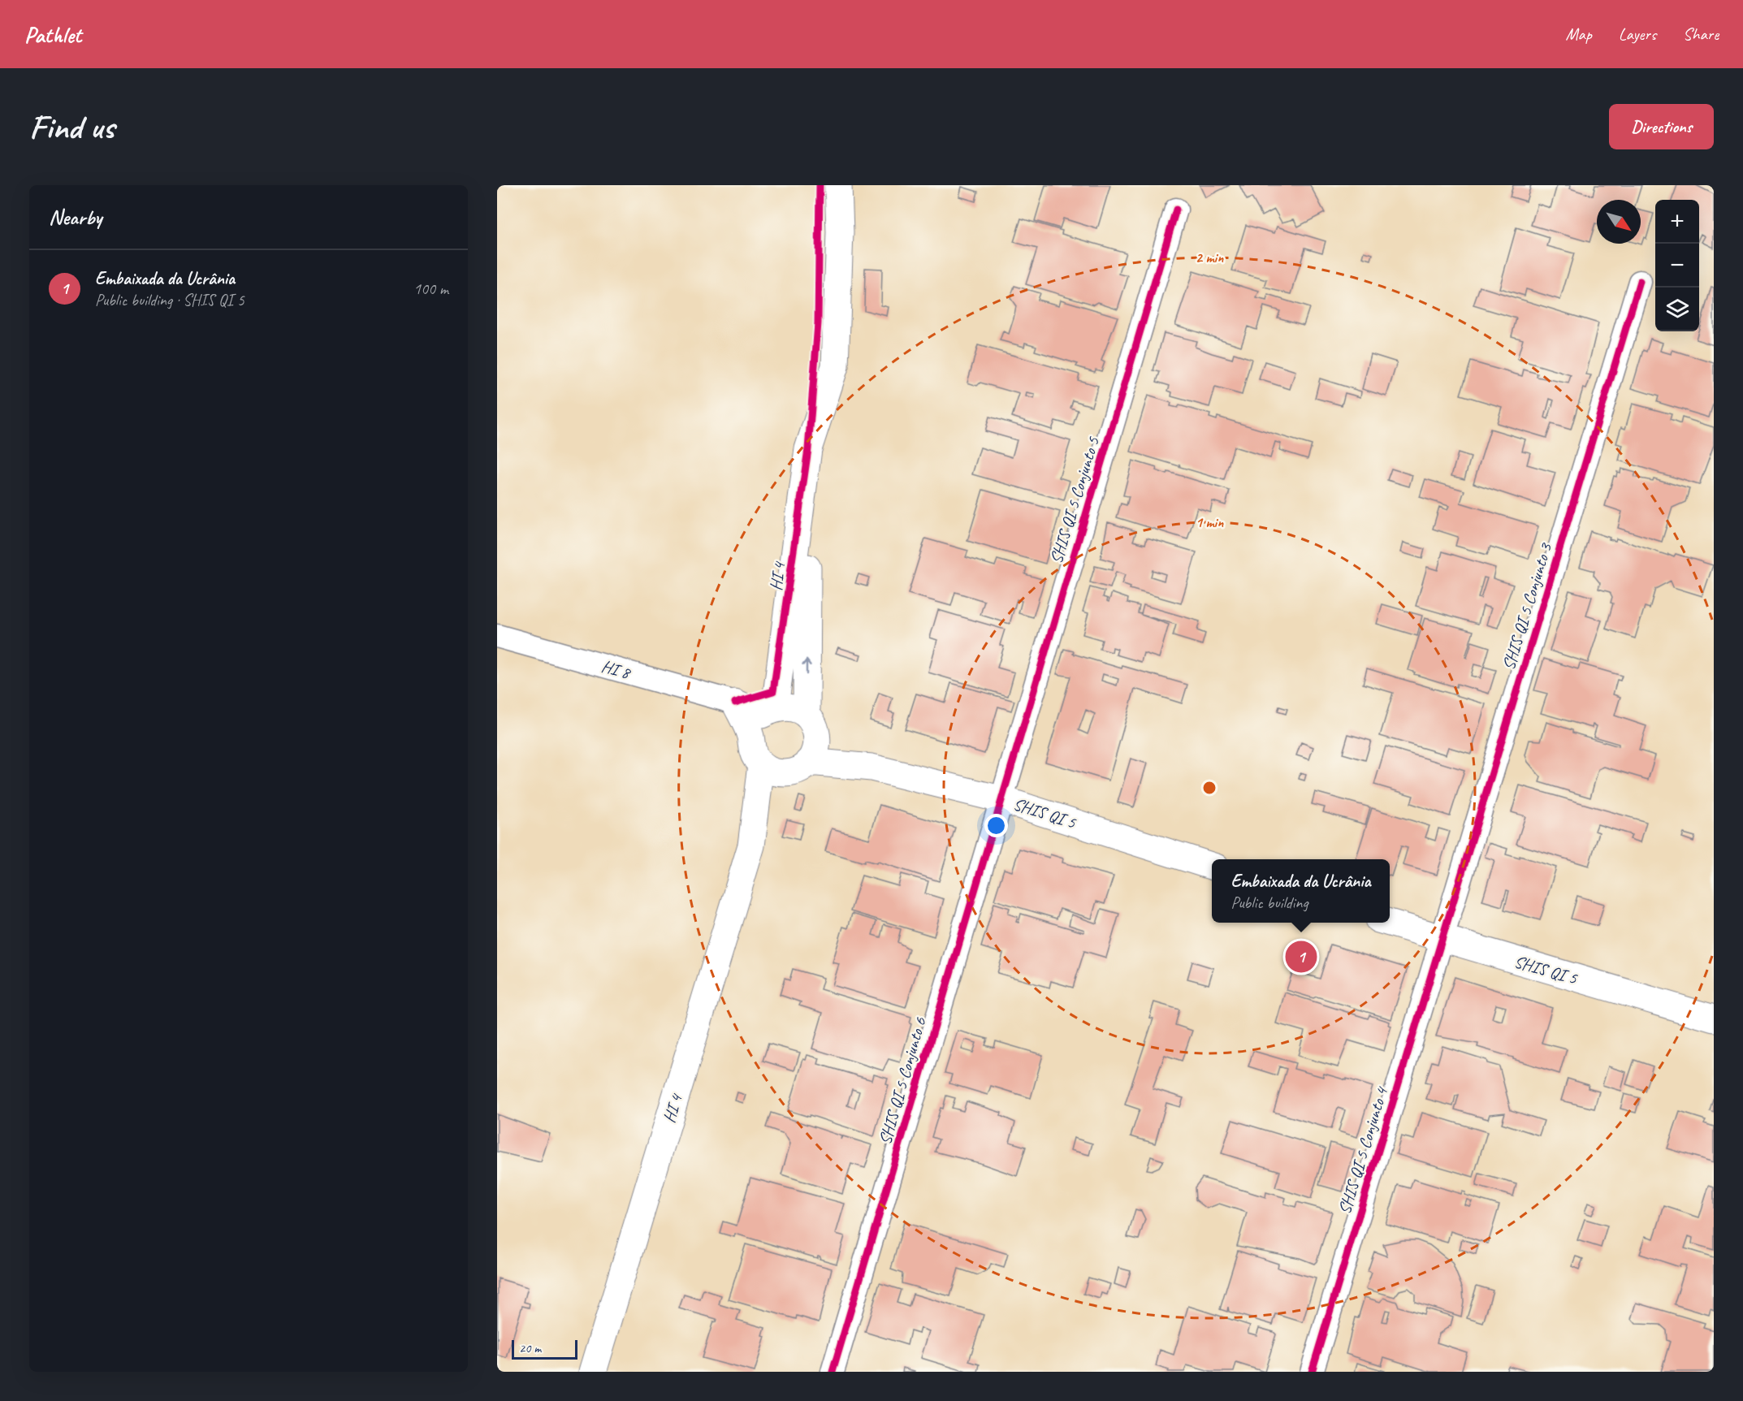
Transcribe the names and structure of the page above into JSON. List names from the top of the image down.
{
  "streets": {
    "street": [
      "SHIS QI 5 Conjunto 5",
      "HI 4",
      "SHIS QI 5 Conjunto 3",
      "HI 8",
      "SHIS QI 5",
      "SHIS QI 5 Conjunto 6",
      "SHIS QI 5 Conjunto 4"
    ]
  },
  "crossings": [
    ["SHIS QI 5 Conjunto 5", "SHIS QI 5"],
    ["SHIS QI 5 Conjunto 5", "SHIS QI 5 Conjunto 6"],
    ["HI 4", "SHIS QI 5"],
    ["SHIS QI 5 Conjunto 3", "SHIS QI 5"],
    ["SHIS QI 5 Conjunto 3", "SHIS QI 5 Conjunto 4"],
    ["HI 8", "SHIS QI 5"],
    ["SHIS QI 5", "SHIS QI 5 Conjunto 6"],
    ["SHIS QI 5", "SHIS QI 5 Conjunto 4"]
  ],
  "scale_bar": "20 m",
  "north": "bottom right",
  "page": {
    "header": "Pathlet",
    "nav": ["Map", "Layers", "Share"],
    "buttons": "Directions",
    "title": "Find us",
    "heading": "Nearby",
    "map_buttons": ["+", "−"],
    "list": [
      {
        "mark": "1",
        "name": "Embaixada da Ucrânia",
        "note": "Public building · SHIS QI 5",
        "value": "100 m"
      }
    ],
    "popup": ["Embaixada da Ucrânia", "Public building"],
    "pins": "1",
    "scale": "20 m"
  },
  "rings": ["2 min", "1 min"]
}
